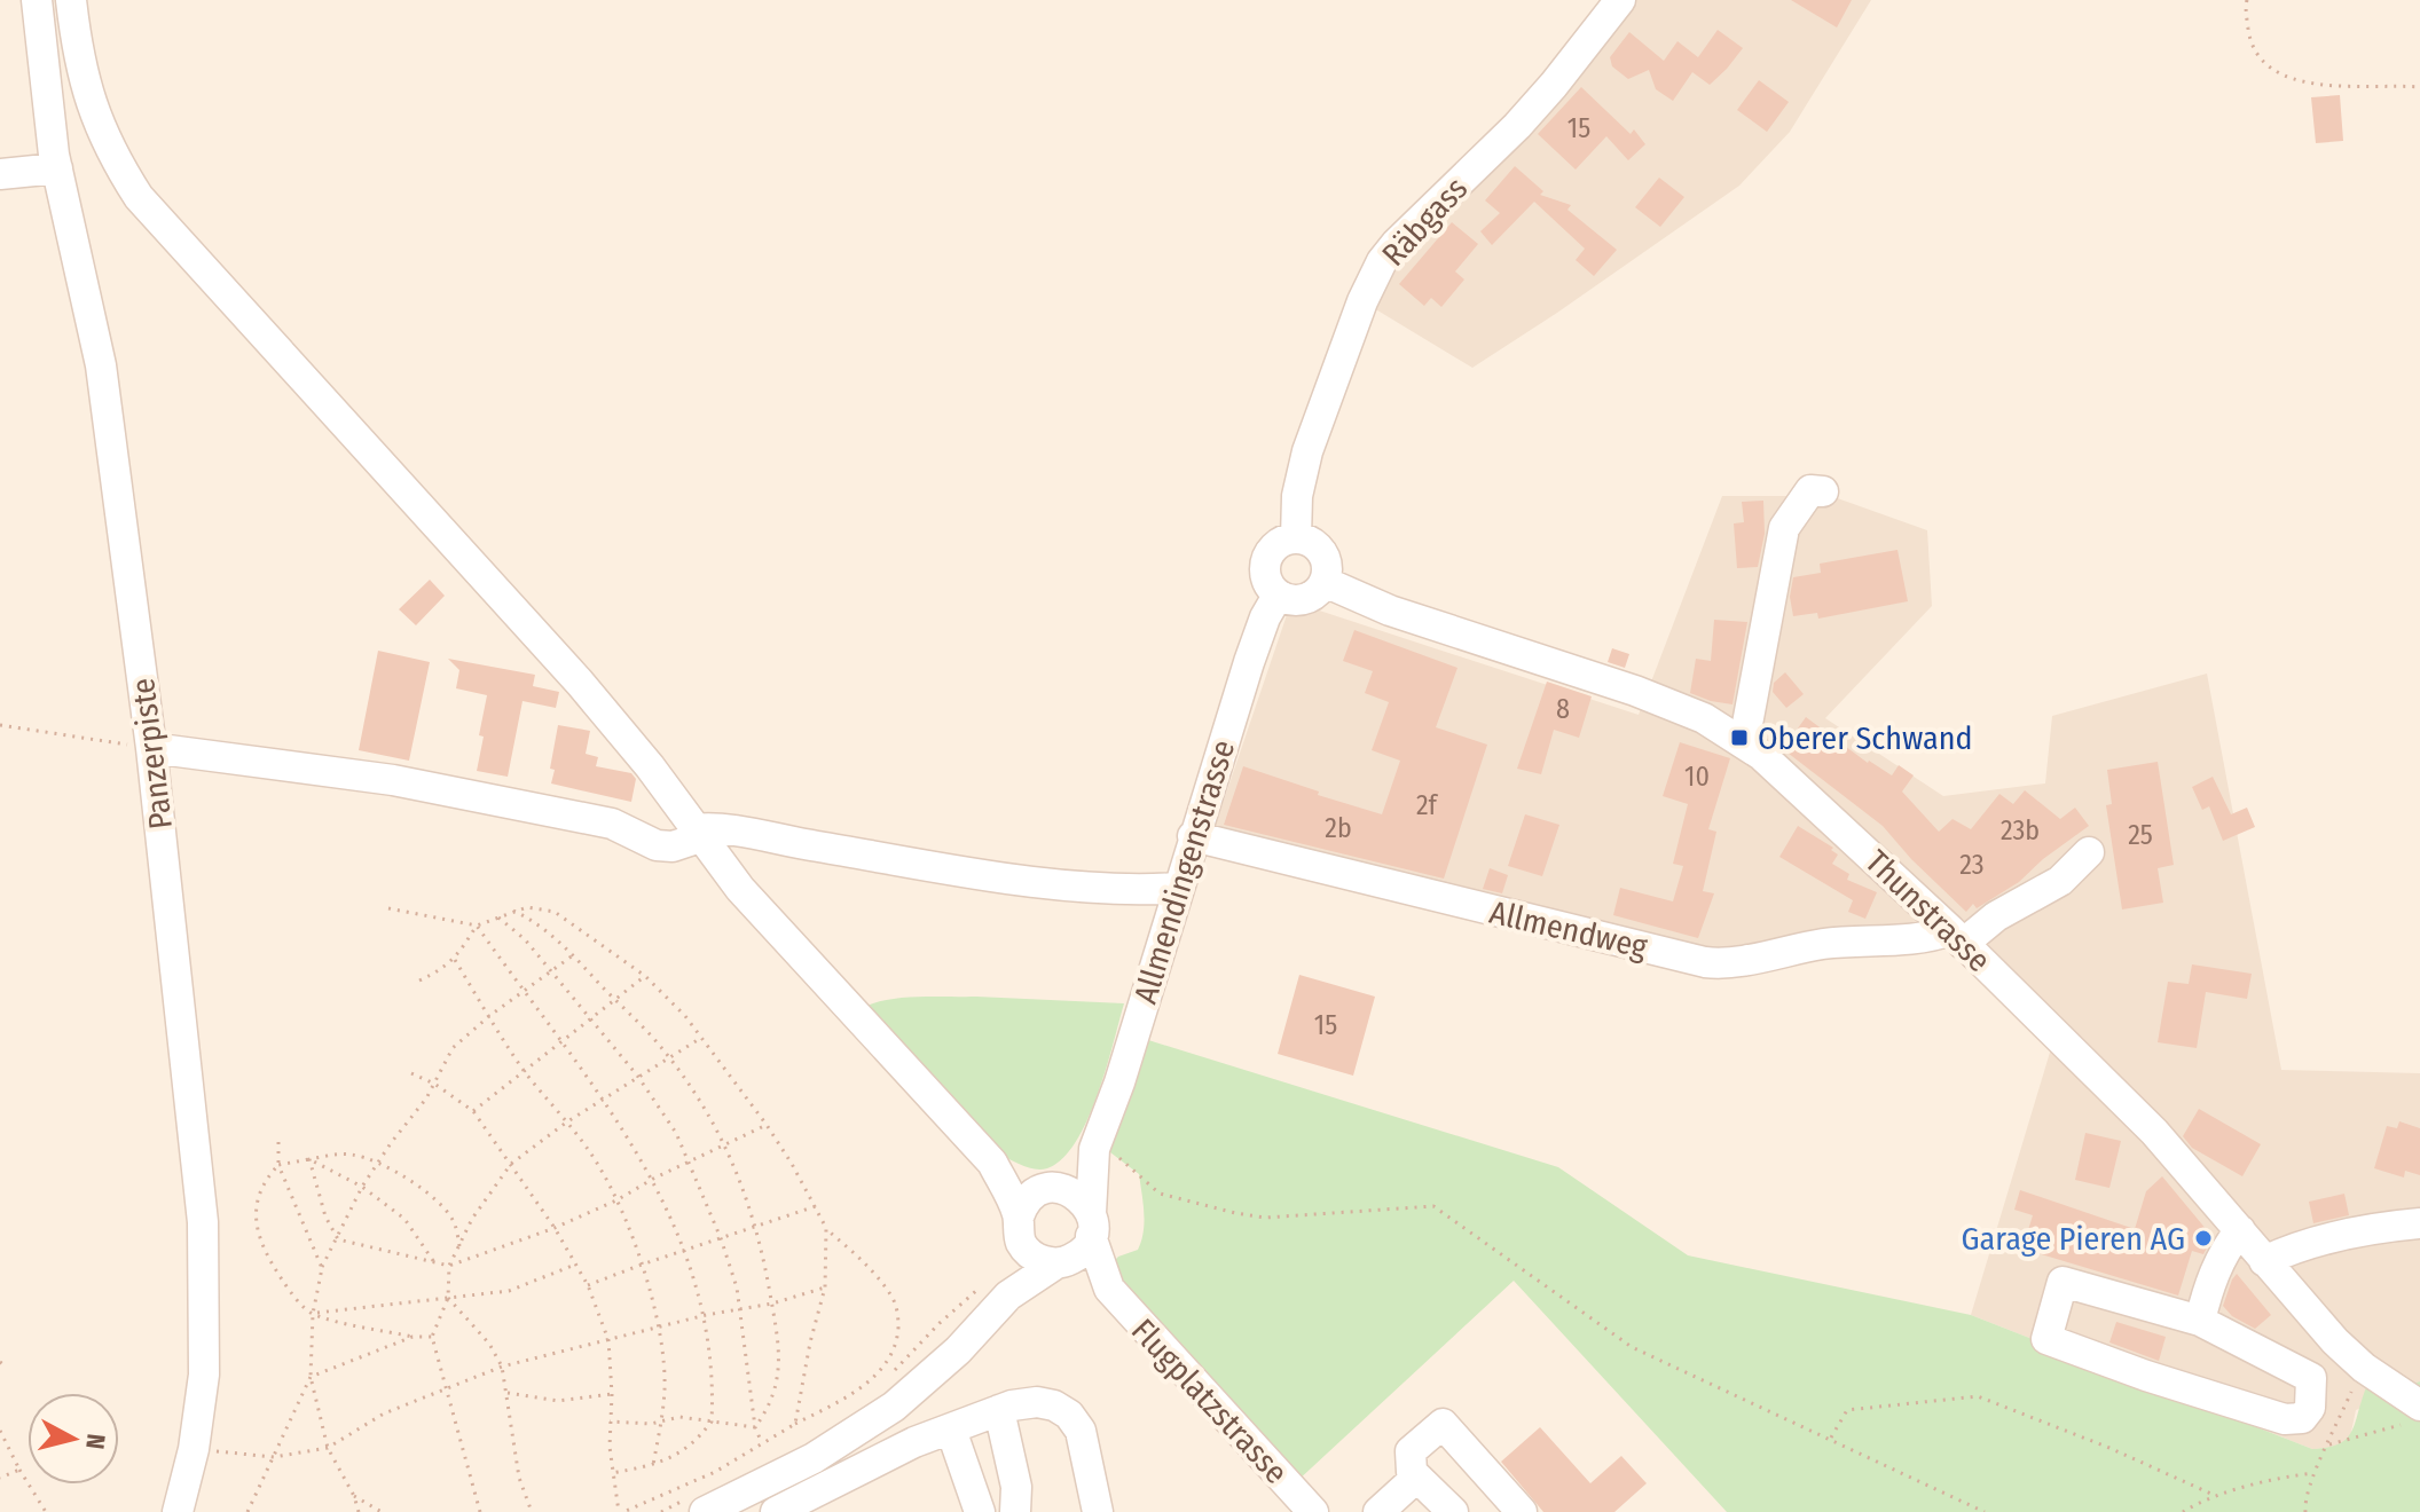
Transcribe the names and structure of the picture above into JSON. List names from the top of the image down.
{
  "streets": {
    "street": [
      "Räbgass",
      "Panzerpiste",
      "Allmendingenstrasse",
      "Thunstrasse",
      "Allmendweg",
      "Flugplatzstrasse"
    ]
  },
  "crossings": [
    ["Räbgass", "Allmendingenstrasse"],
    ["Räbgass", "Thunstrasse"],
    ["Allmendingenstrasse", "Thunstrasse"],
    ["Allmendingenstrasse", "Allmendweg"],
    ["Allmendingenstrasse", "Flugplatzstrasse"],
    ["Thunstrasse", "Allmendweg"]
  ],
  "places": {
    "transit": ["Oberer Schwand"],
    "other": ["Garage Pieren AG"]
  },
  "house_numbers": [
    "15",
    "8",
    "10",
    "2f",
    "2b",
    "23b",
    "25",
    "23",
    "15"
  ],
  "north": "right"
}
